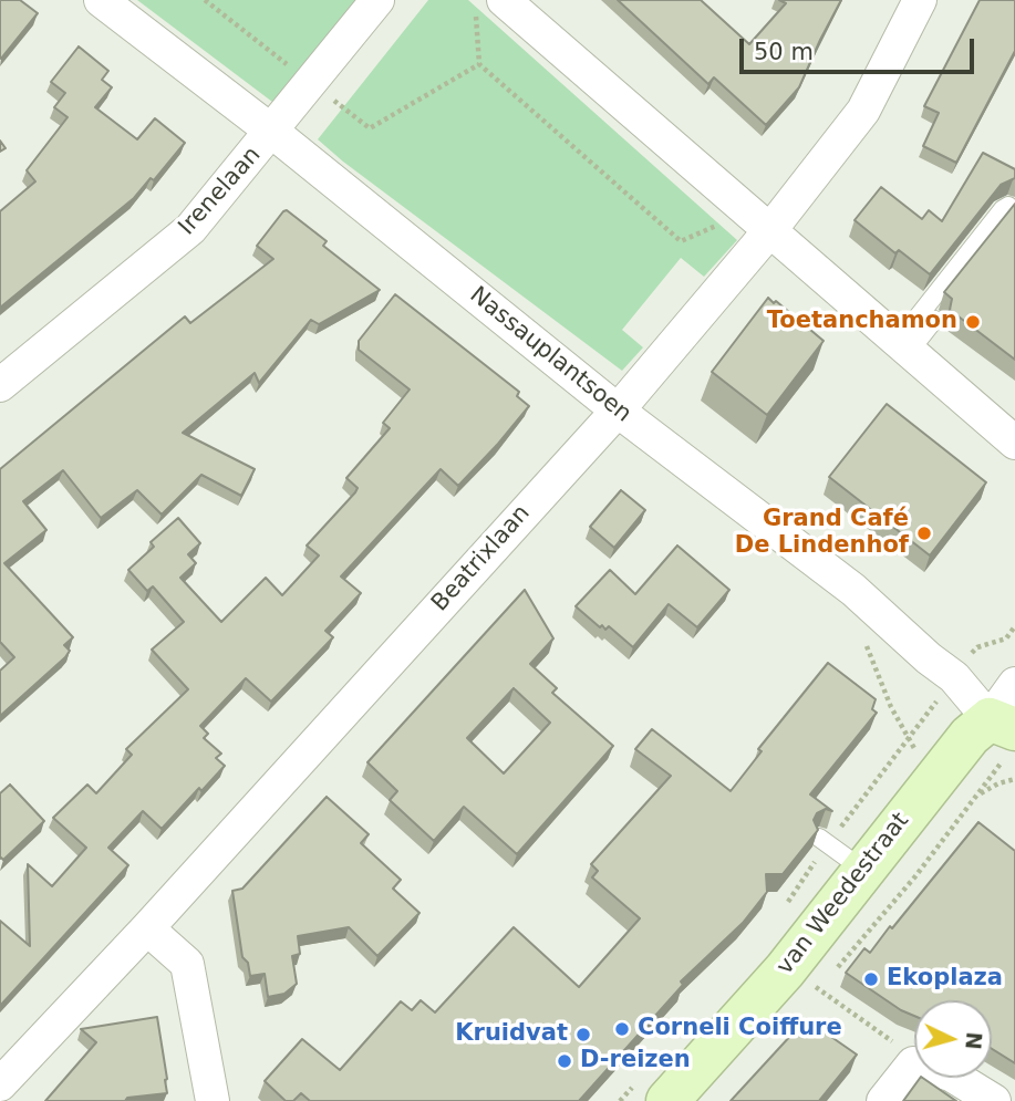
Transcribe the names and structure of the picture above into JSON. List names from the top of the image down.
{
  "streets": {
    "main road": ["van Weedestraat"],
    "street": ["Irenelaan", "Nassauplantsoen", "Beatrixlaan"]
  },
  "crossings": [
    ["Irenelaan", "Nassauplantsoen"],
    ["Nassauplantsoen", "Beatrixlaan"],
    ["Nassauplantsoen", "van Weedestraat"]
  ],
  "places": [
    "Toetanchamon",
    "Grand Café De Lindenhof",
    "Ekoplaza",
    "Corneli Coiffure",
    "Kruidvat",
    "D-reizen"
  ],
  "scale_bar": "50 m",
  "north": "right"
}
